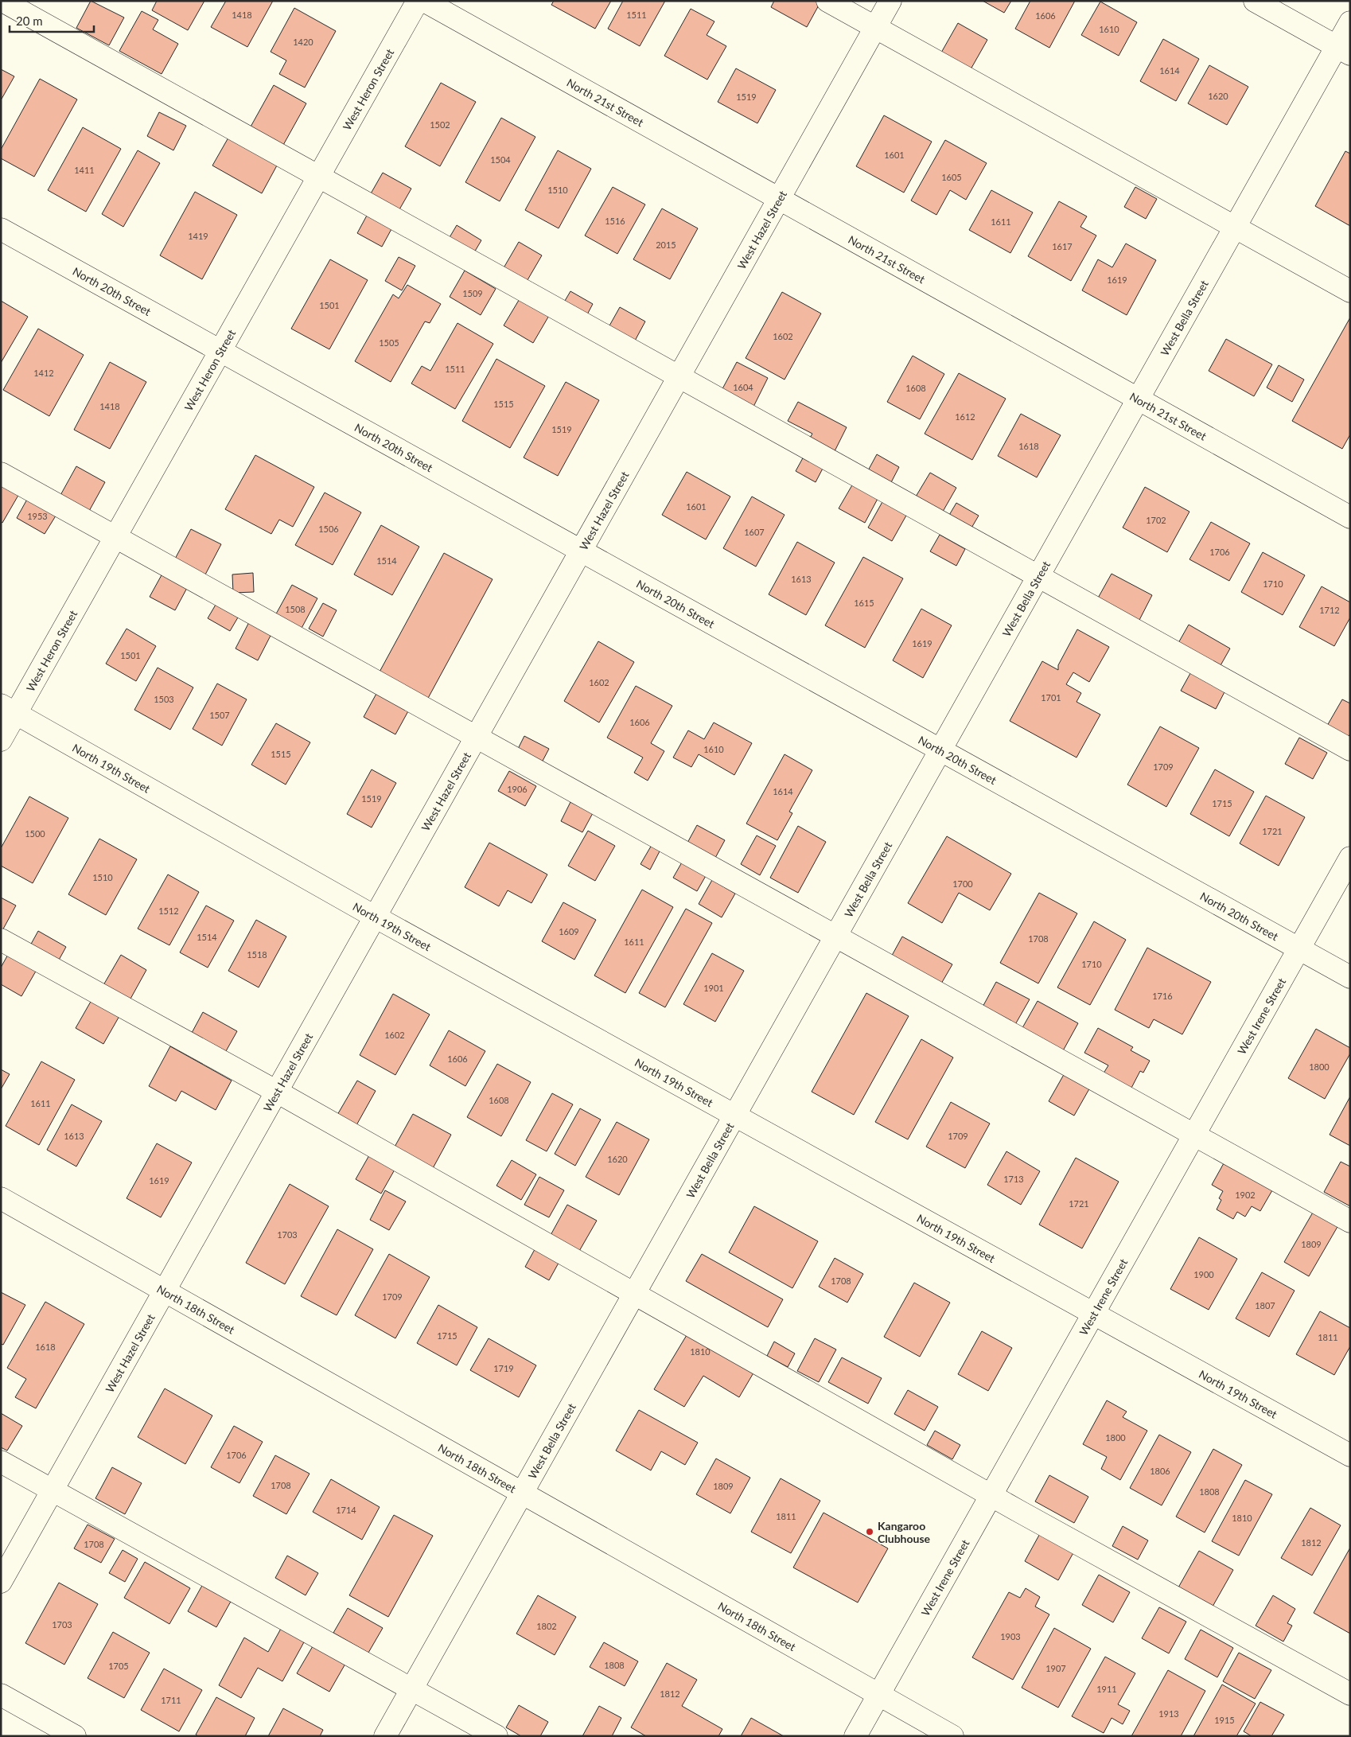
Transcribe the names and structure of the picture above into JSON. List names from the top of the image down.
{
  "streets": {
    "street": [
      "West Heron Street",
      "North 21st Street",
      "West Hazel Street",
      "North 20th Street",
      "West Bella Street",
      "North 19th Street",
      "West Irene Street",
      "North 18th Street"
    ]
  },
  "crossings": [
    ["West Heron Street", "North 20th Street"],
    ["West Heron Street", "North 19th Street"],
    ["North 21st Street", "West Hazel Street"],
    ["North 21st Street", "West Bella Street"],
    ["West Hazel Street", "North 20th Street"],
    ["West Hazel Street", "North 19th Street"],
    ["West Hazel Street", "North 18th Street"],
    ["North 20th Street", "West Bella Street"],
    ["North 20th Street", "West Irene Street"],
    ["West Bella Street", "North 19th Street"],
    ["West Bella Street", "North 18th Street"],
    ["North 19th Street", "West Irene Street"],
    ["West Irene Street", "North 18th Street"]
  ],
  "places": ["Kangaroo Clubhouse"],
  "house_numbers": [
    "1418",
    "1511",
    "1606",
    "1610",
    "1420",
    "1614",
    "1620",
    "1519",
    "1502",
    "1601",
    "1504",
    "1411",
    "1605",
    "1510",
    "1516",
    "1611",
    "1419",
    "2015",
    "1617",
    "1619",
    "1509",
    "1501",
    "1602",
    "1505",
    "1511",
    "1412",
    "1604",
    "1608",
    "1515",
    "1418",
    "1612",
    "1519",
    "1618",
    "1601",
    "1953",
    "1702",
    "1506",
    "1607",
    "1706",
    "1514",
    "1613",
    "1710",
    "1615",
    "1508",
    "1712",
    "1619",
    "1501",
    "1602",
    "1701",
    "1503",
    "1507",
    "1606",
    "1610",
    "1515",
    "1709",
    "1906",
    "1614",
    "1519",
    "1715",
    "1721",
    "1500",
    "1510",
    "1700",
    "1512",
    "1609",
    "1514",
    "1708",
    "1611",
    "1518",
    "1710",
    "1901",
    "1716",
    "1602",
    "1606",
    "1800",
    "1608",
    "1611",
    "1613",
    "1709",
    "1620",
    "1713",
    "1619",
    "1902",
    "1721",
    "1703",
    "1809",
    "1900",
    "1708",
    "1709",
    "1807",
    "1715",
    "1811",
    "1618",
    "1810",
    "1719",
    "1800",
    "1706",
    "1806",
    "1708",
    "1809",
    "1808",
    "1714",
    "1811",
    "1810",
    "1812",
    "1708",
    "1703",
    "1802",
    "1903",
    "1808",
    "1705",
    "1907",
    "1911",
    "1812",
    "1711",
    "1913",
    "1915"
  ],
  "scale_bar": "20 m"
}
